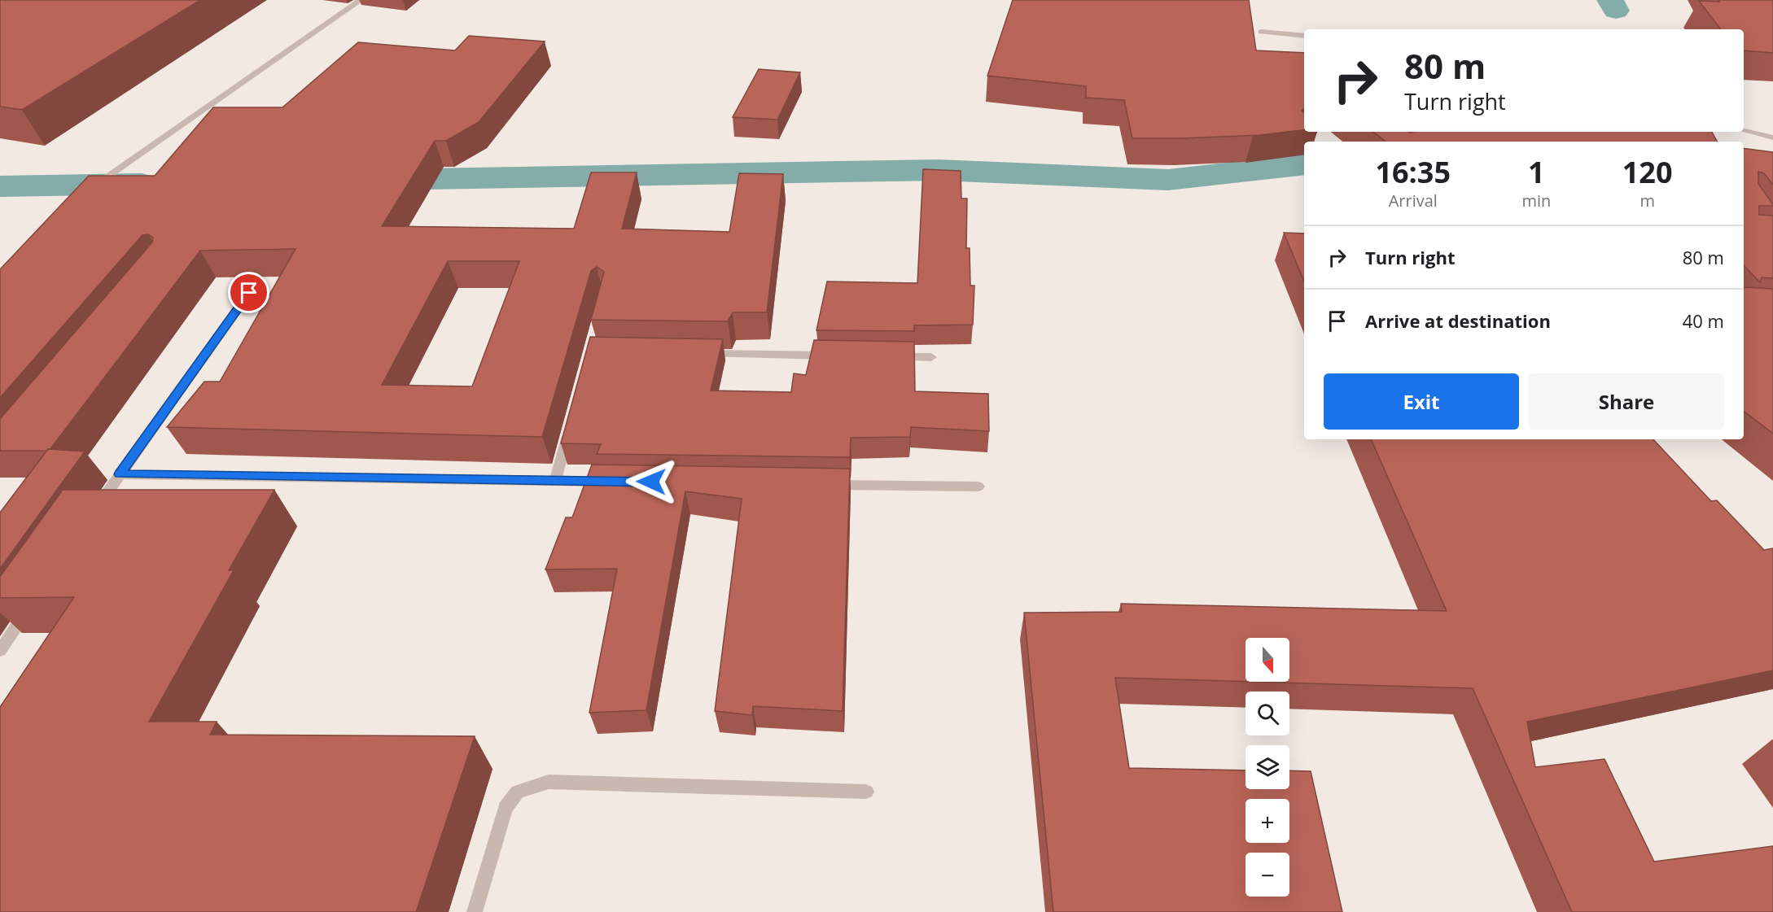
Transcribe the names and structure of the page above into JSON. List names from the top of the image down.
{
  "north": "bottom",
  "page": {
    "turn": ["80 m", "Turn right"],
    "eta": [
      "16:35",
      "Arrival",
      "1",
      "min",
      "120",
      "m"
    ],
    "list": [
      {
        "name": "Turn right",
        "value": "80 m"
      },
      {
        "name": "Arrive at destination",
        "value": "40 m"
      }
    ],
    "buttons": ["Exit", "Share"],
    "map_buttons": ["+", "−"]
  }
}
